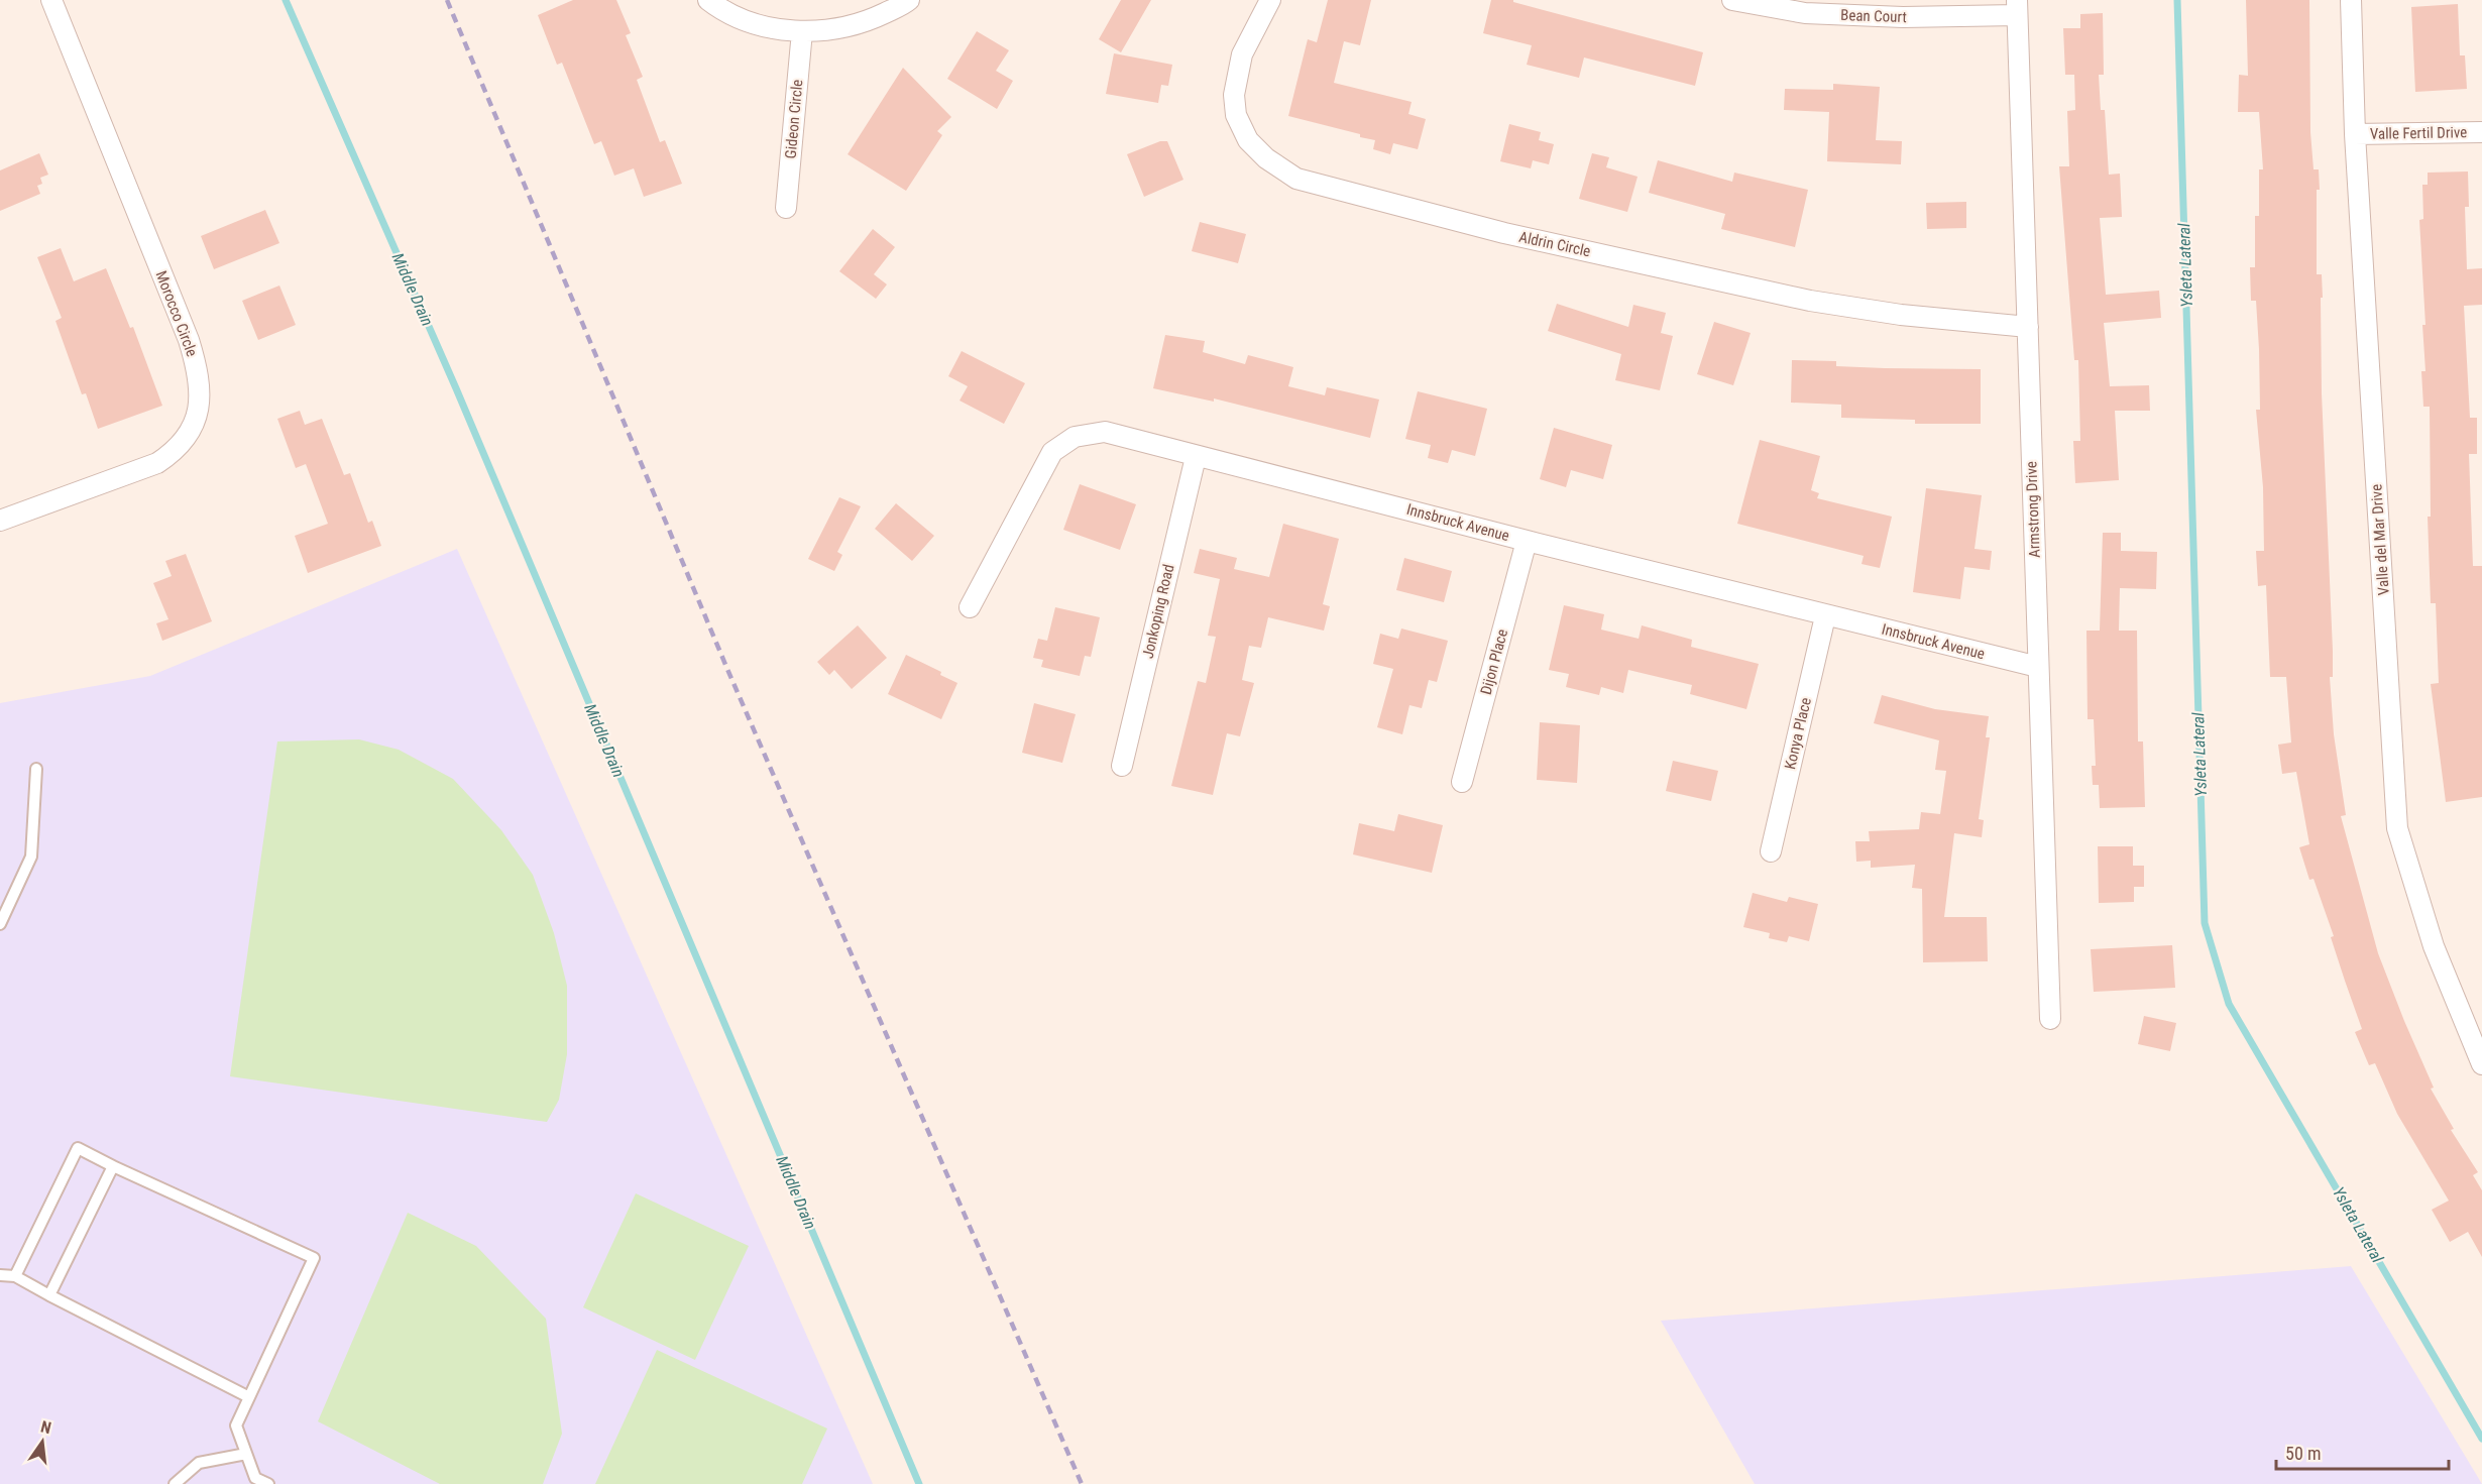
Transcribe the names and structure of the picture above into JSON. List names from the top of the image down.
{
  "streets": {
    "street": [
      "Bean Court",
      "Gideon Circle",
      "Valle Fertil Drive",
      "Aldrin Circle",
      "Morocco Circle",
      "Armstrong Drive",
      "Innsbruck Avenue",
      "Valle del Mar Drive",
      "Jonkoping Road",
      "Dijon Place",
      "Konya Place"
    ]
  },
  "crossings": [
    ["Bean Court", "Armstrong Drive"],
    ["Valle Fertil Drive", "Valle del Mar Drive"],
    ["Aldrin Circle", "Armstrong Drive"],
    ["Armstrong Drive", "Innsbruck Avenue"],
    ["Innsbruck Avenue", "Jonkoping Road"],
    ["Innsbruck Avenue", "Dijon Place"],
    ["Innsbruck Avenue", "Konya Place"]
  ],
  "water": ["Ysleta Lateral", "Middle Drain"],
  "scale_bar": "50 m",
  "north": "top"
}
